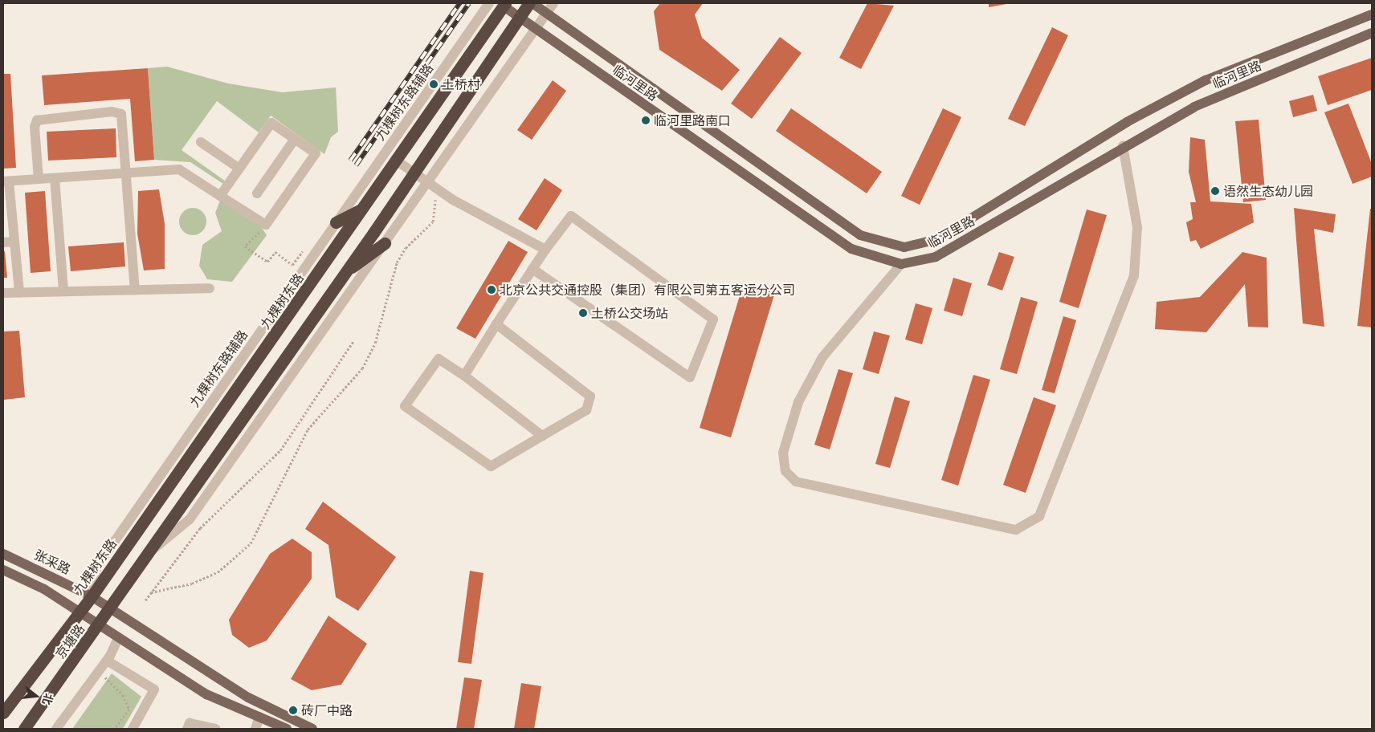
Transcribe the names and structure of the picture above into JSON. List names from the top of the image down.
{
  "streets": {
    "highway": ["九棵树东路", "京塘路"],
    "main road": ["临河里路", "张采路"],
    "street": ["九棵树东路辅路"]
  },
  "crossings": [
    ["临河里路", "九棵树东路"],
    ["九棵树东路辅路", "九棵树东路"],
    ["九棵树东路辅路", "张采路"],
    ["九棵树东路", "张采路"],
    ["九棵树东路", "京塘路"],
    ["张采路", "京塘路"]
  ],
  "places": [
    "土桥村",
    "临河里路南口",
    "语然生态幼儿园",
    "北京公共交通控股（集团）有限公司第五客运分公司",
    "土桥公交场站",
    "砖厂中路"
  ],
  "north": "right"
}
